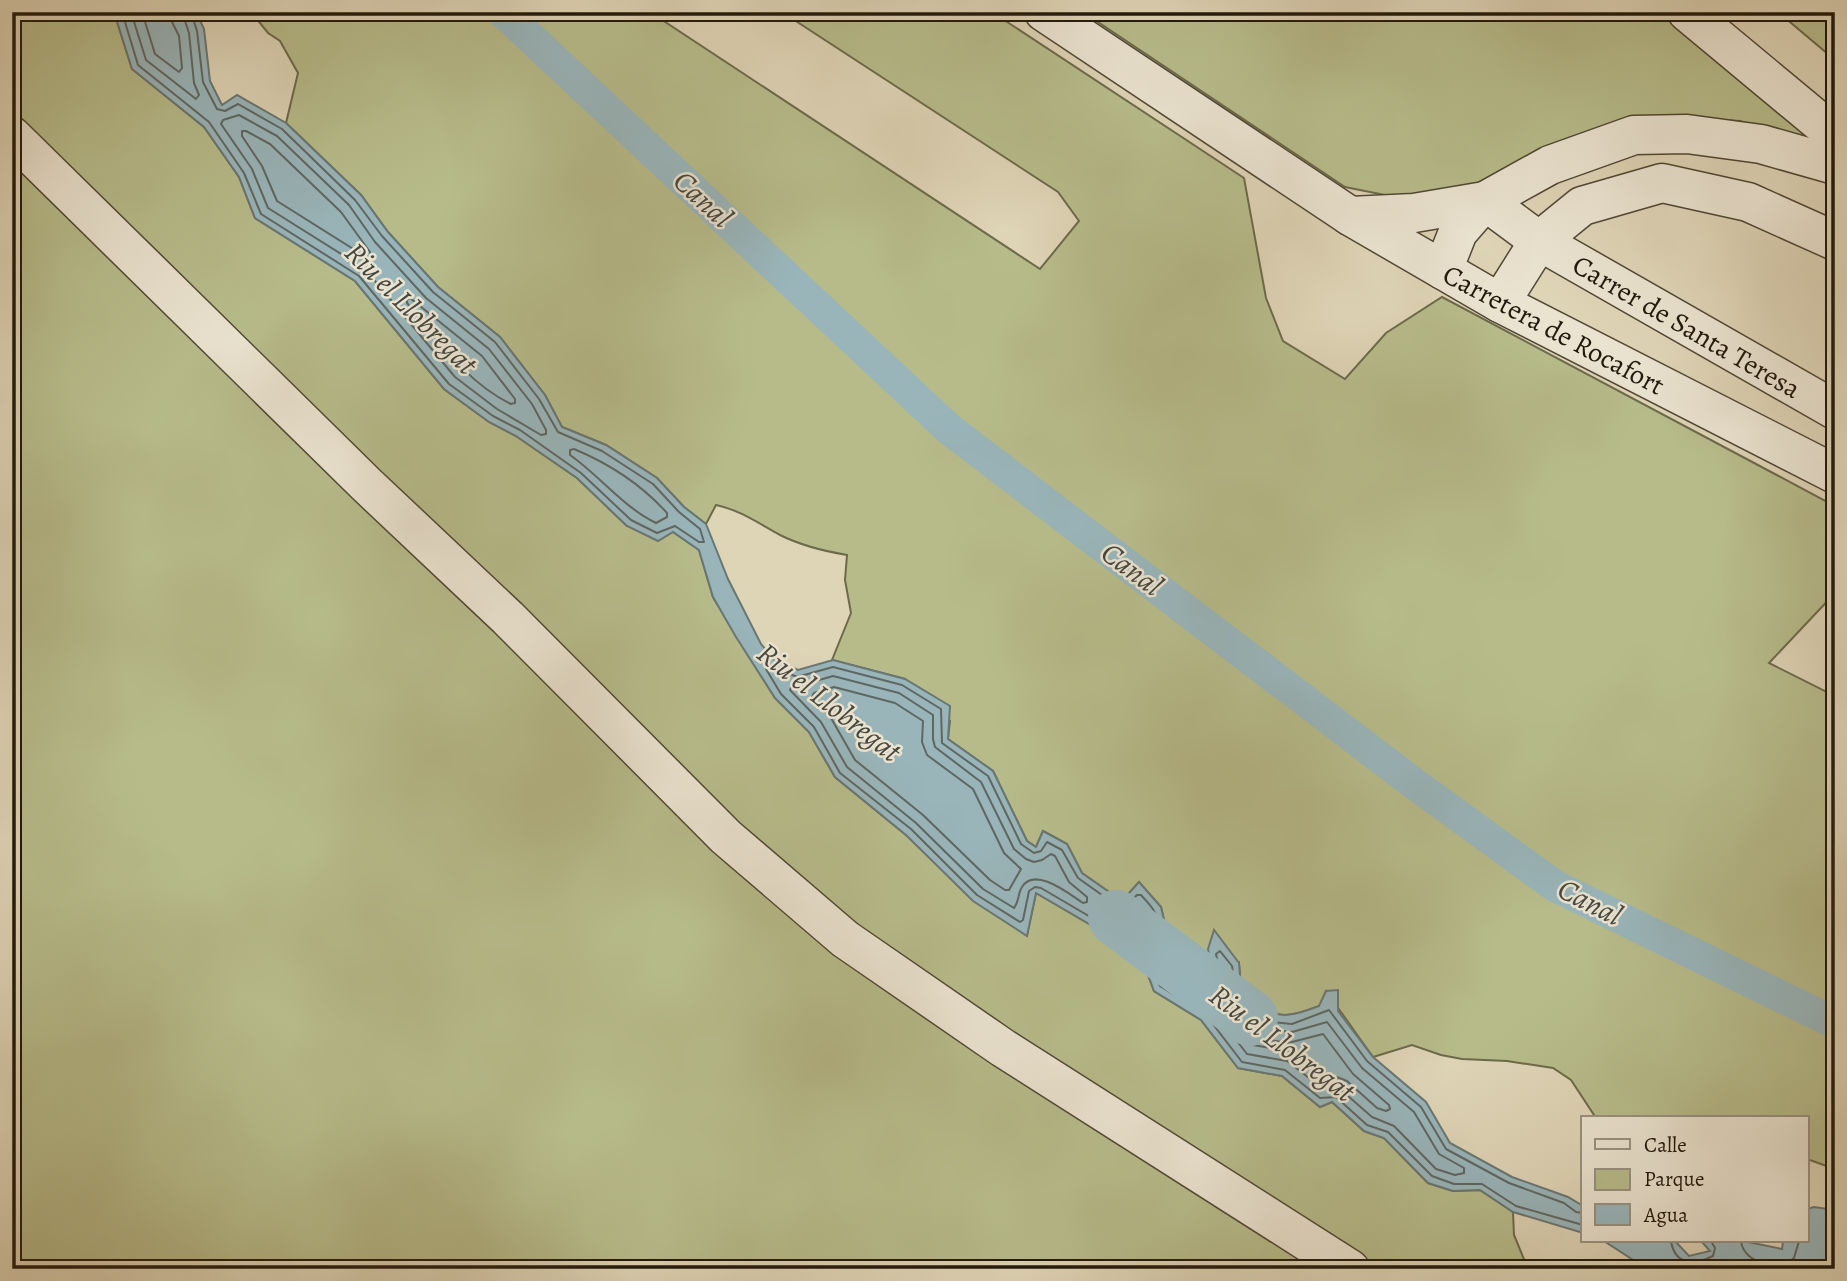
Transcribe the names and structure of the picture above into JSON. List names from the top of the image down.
{
  "streets": {
    "street": ["Carrer de Santa Teresa", "Carretera de Rocafort"]
  },
  "water": ["Canal", "Riu el Llobregat"],
  "legend": ["Calle", "Parque", "Agua"]
}
